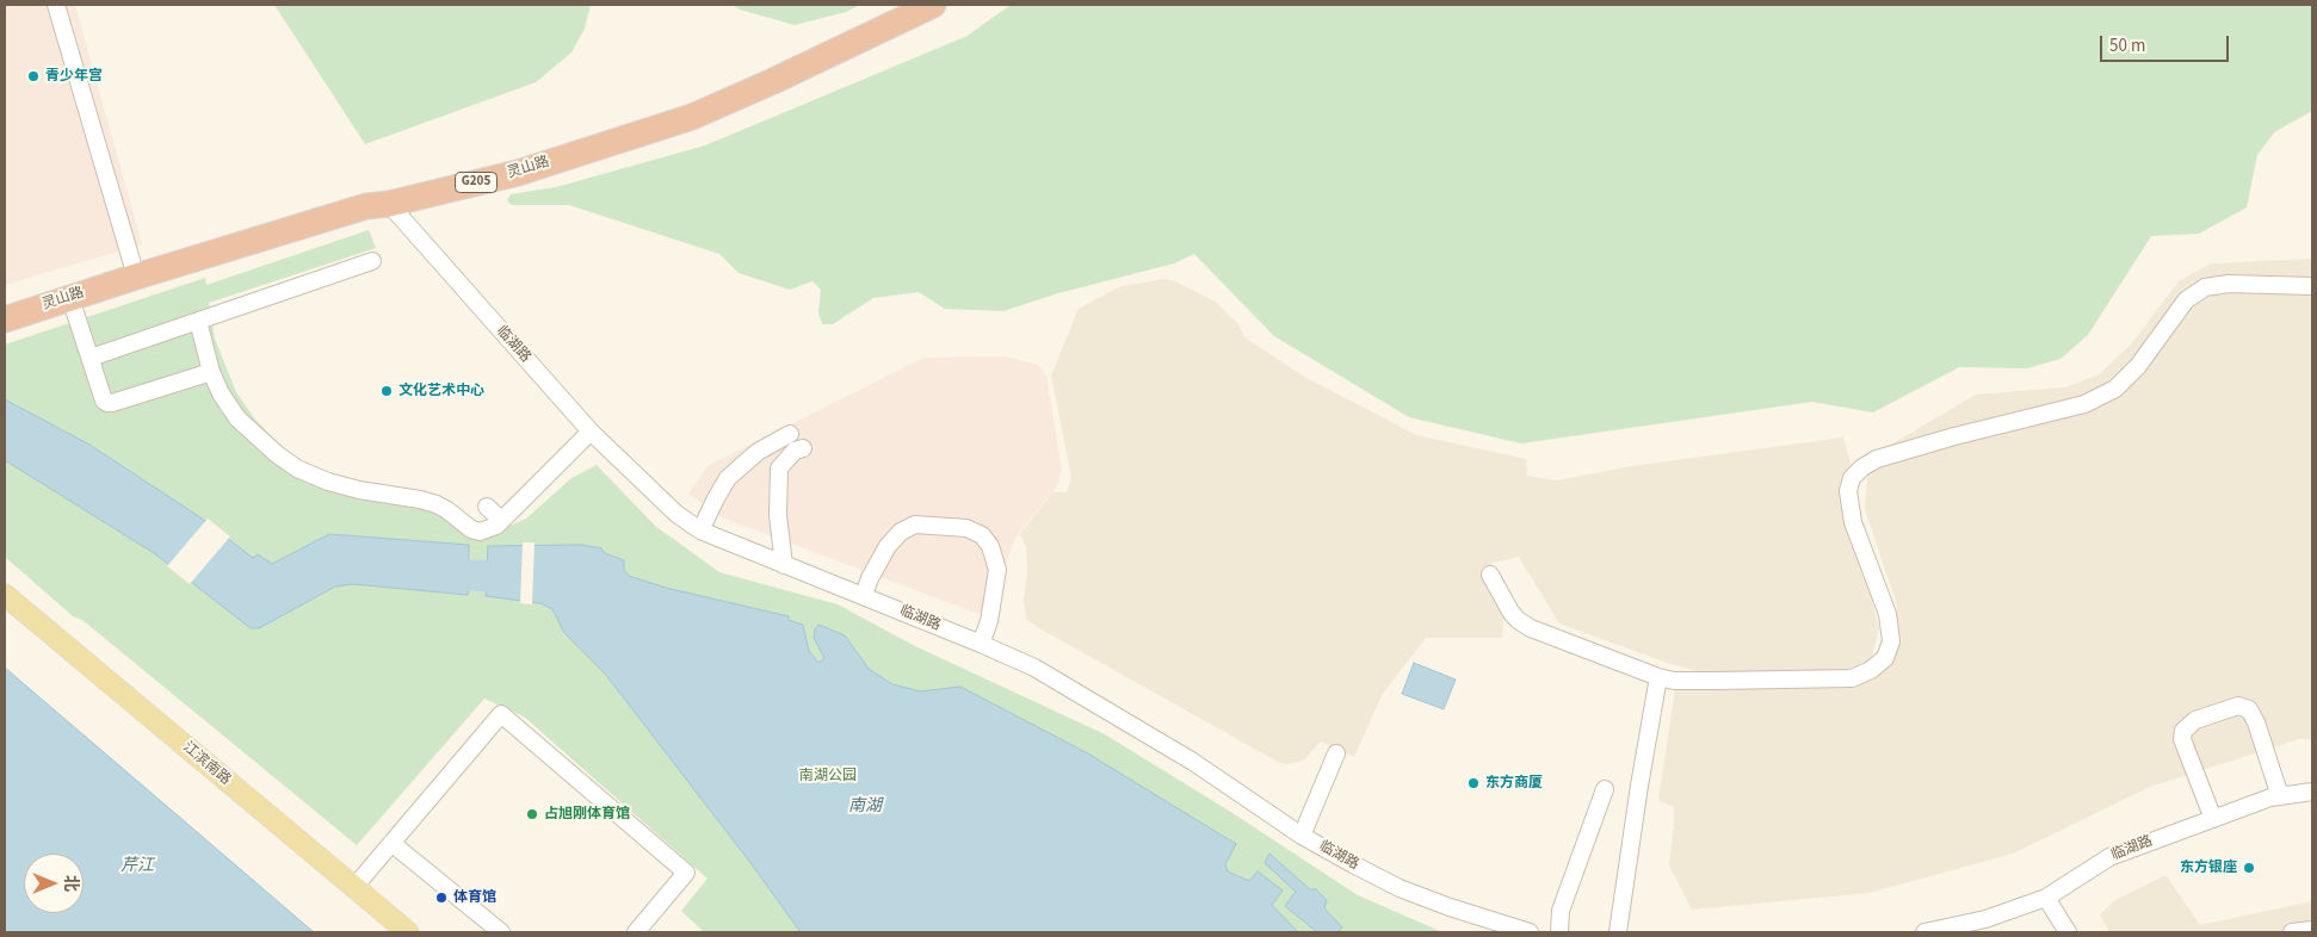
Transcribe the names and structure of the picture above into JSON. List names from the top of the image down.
{
  "streets": {
    "highway": ["灵山路", "G205"],
    "main road": ["江滨南路"],
    "street": ["临湖路"]
  },
  "crossings": [
    ["灵山路", "临湖路"]
  ],
  "water": ["南湖", "芹江"],
  "parks": ["南湖公园"],
  "places": [
    "青少年宫",
    "文化艺术中心",
    "东方商厦",
    "占旭刚体育馆",
    "东方银座",
    "体育馆"
  ],
  "scale_bar": "50 m",
  "north": "right"
}
